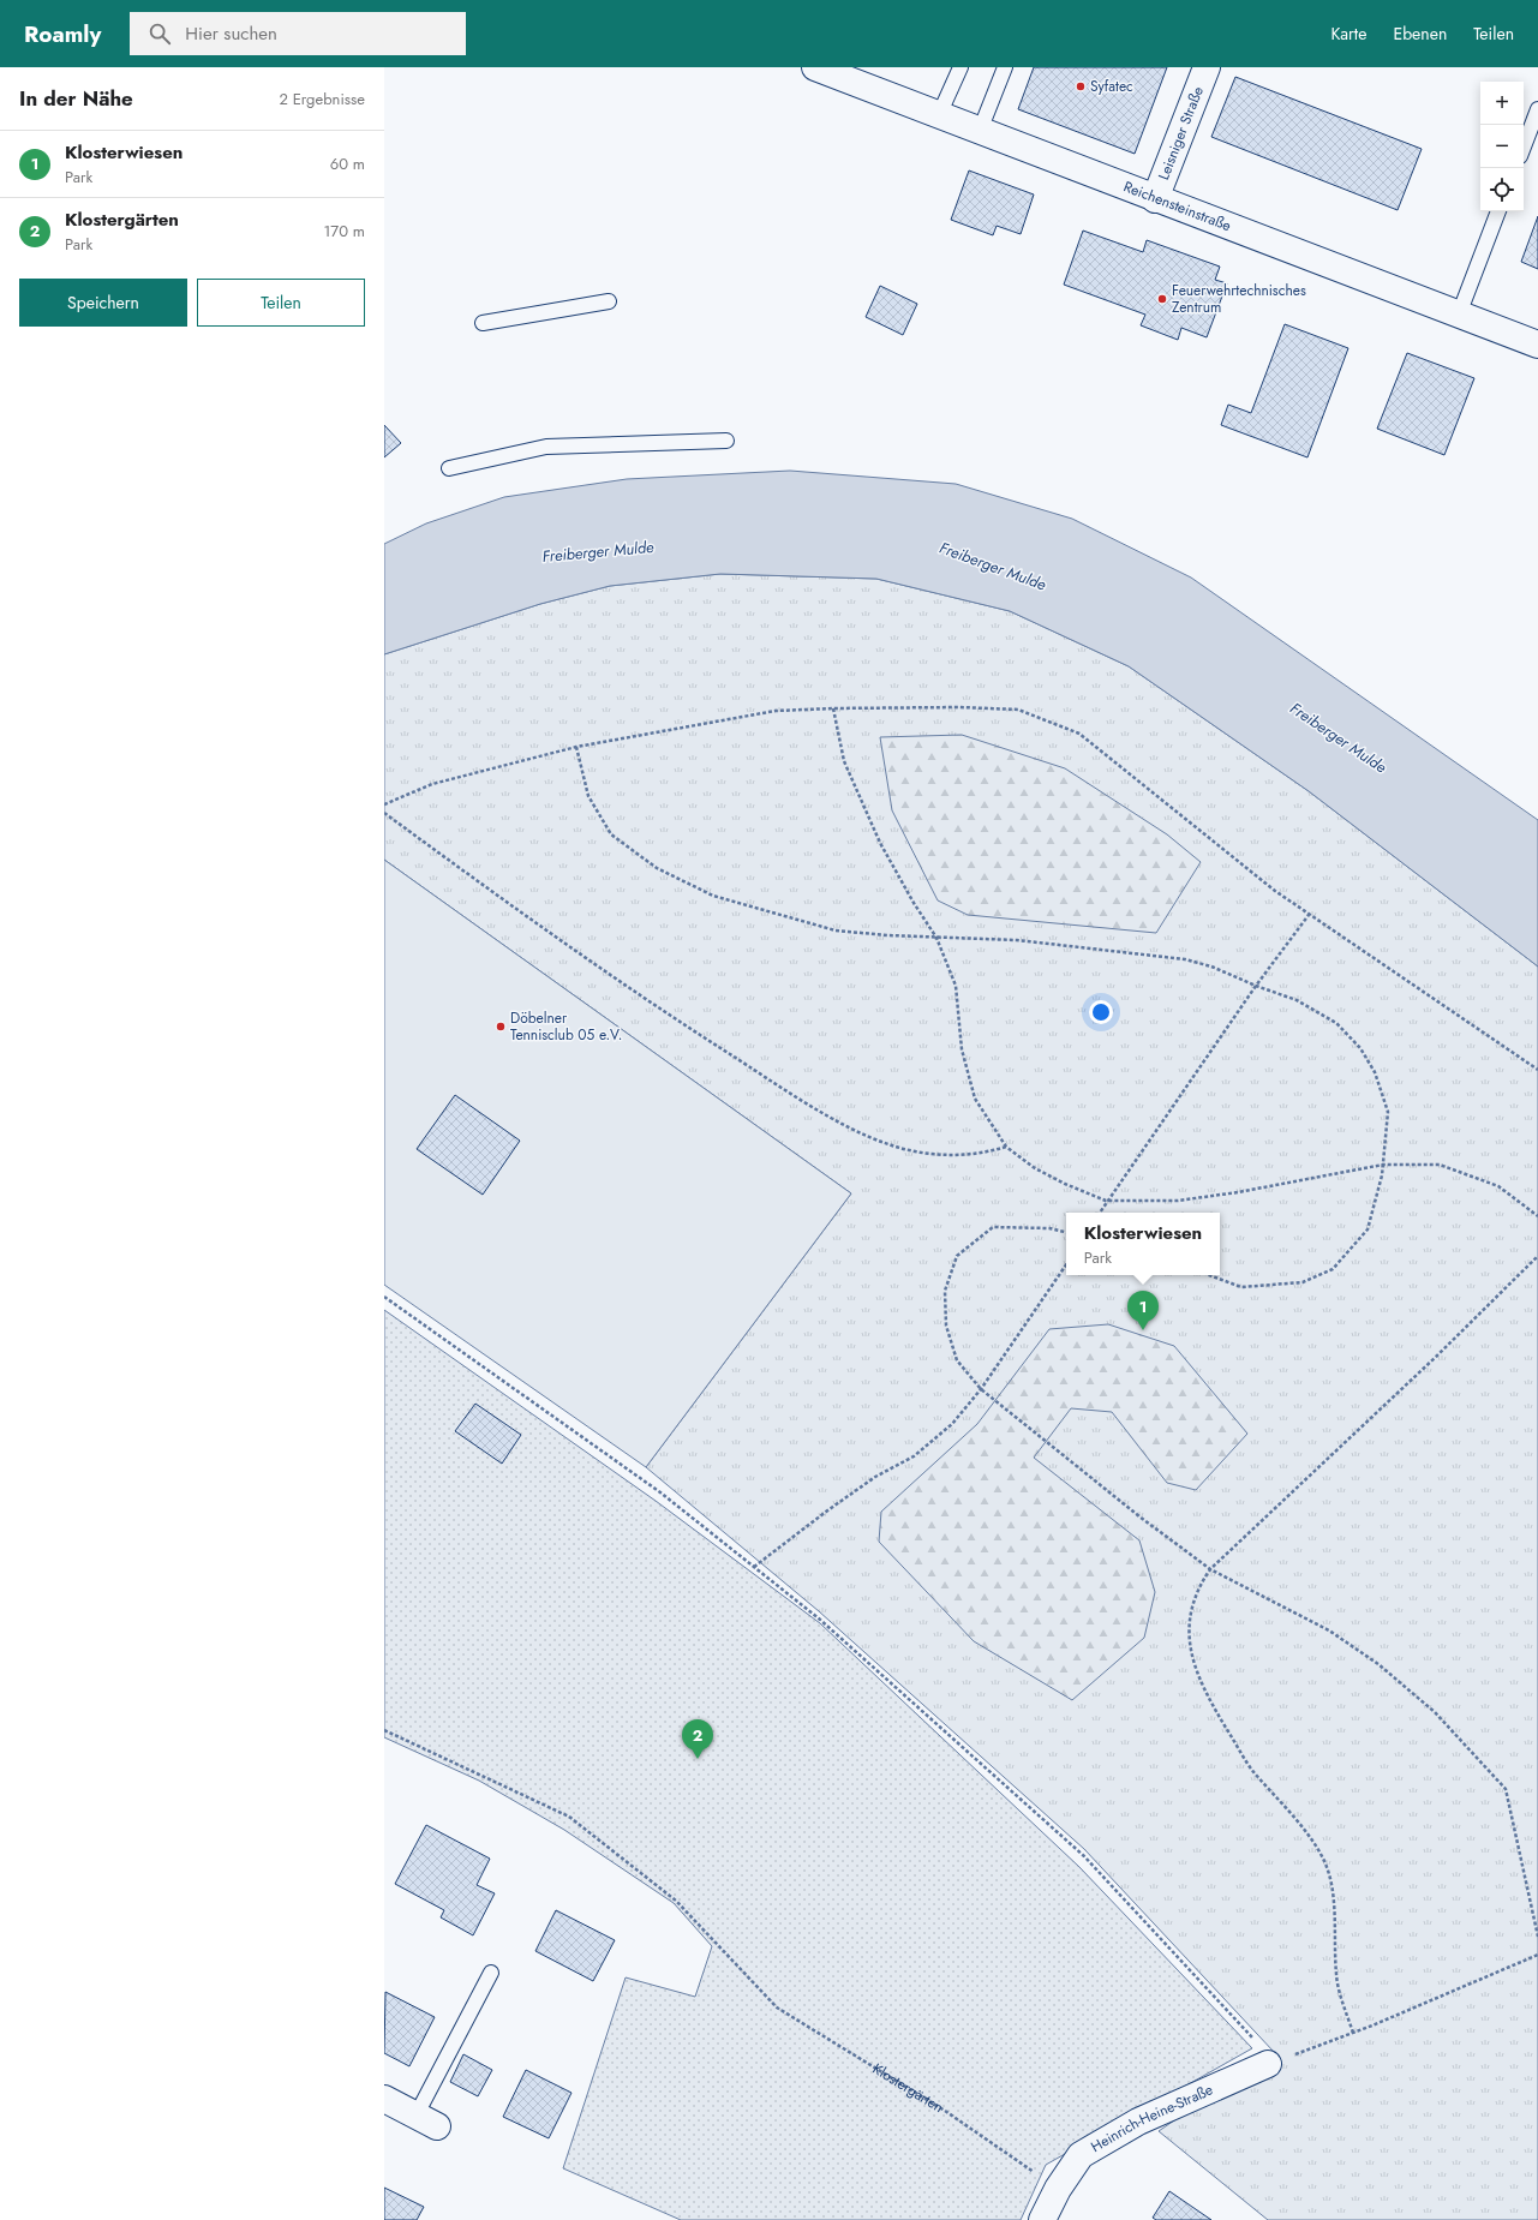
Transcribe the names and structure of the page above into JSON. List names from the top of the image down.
{
  "streets": {
    "street": ["Leisniger Straße", "Reichensteinstraße", "Heinrich-Heine-Straße"],
    "path": ["Klostergärten"]
  },
  "crossings": [
    ["Leisniger Straße", "Reichensteinstraße"],
    ["Klostergärten", "Heinrich-Heine-Straße"]
  ],
  "water": ["Freiberger Mulde"],
  "places": ["Syfatec", "Feuerwehrtechnisches Zentrum", "Döbelner Tennisclub 05 e.V."],
  "page": {
    "header": "Roamly",
    "search": "Hier suchen",
    "nav": ["Karte", "Ebenen", "Teilen"],
    "heading": ["In der Nähe", "2 Ergebnisse"],
    "map_buttons": ["+", "−"],
    "list": [
      {
        "mark": "1",
        "name": "Klosterwiesen",
        "note": "Park",
        "value": "60 m"
      },
      {
        "mark": "2",
        "name": "Klostergärten",
        "note": "Park",
        "value": "170 m"
      }
    ],
    "buttons": ["Speichern", "Teilen"],
    "popup": ["Klosterwiesen", "Park"],
    "pins": ["1", "2"]
  }
}
